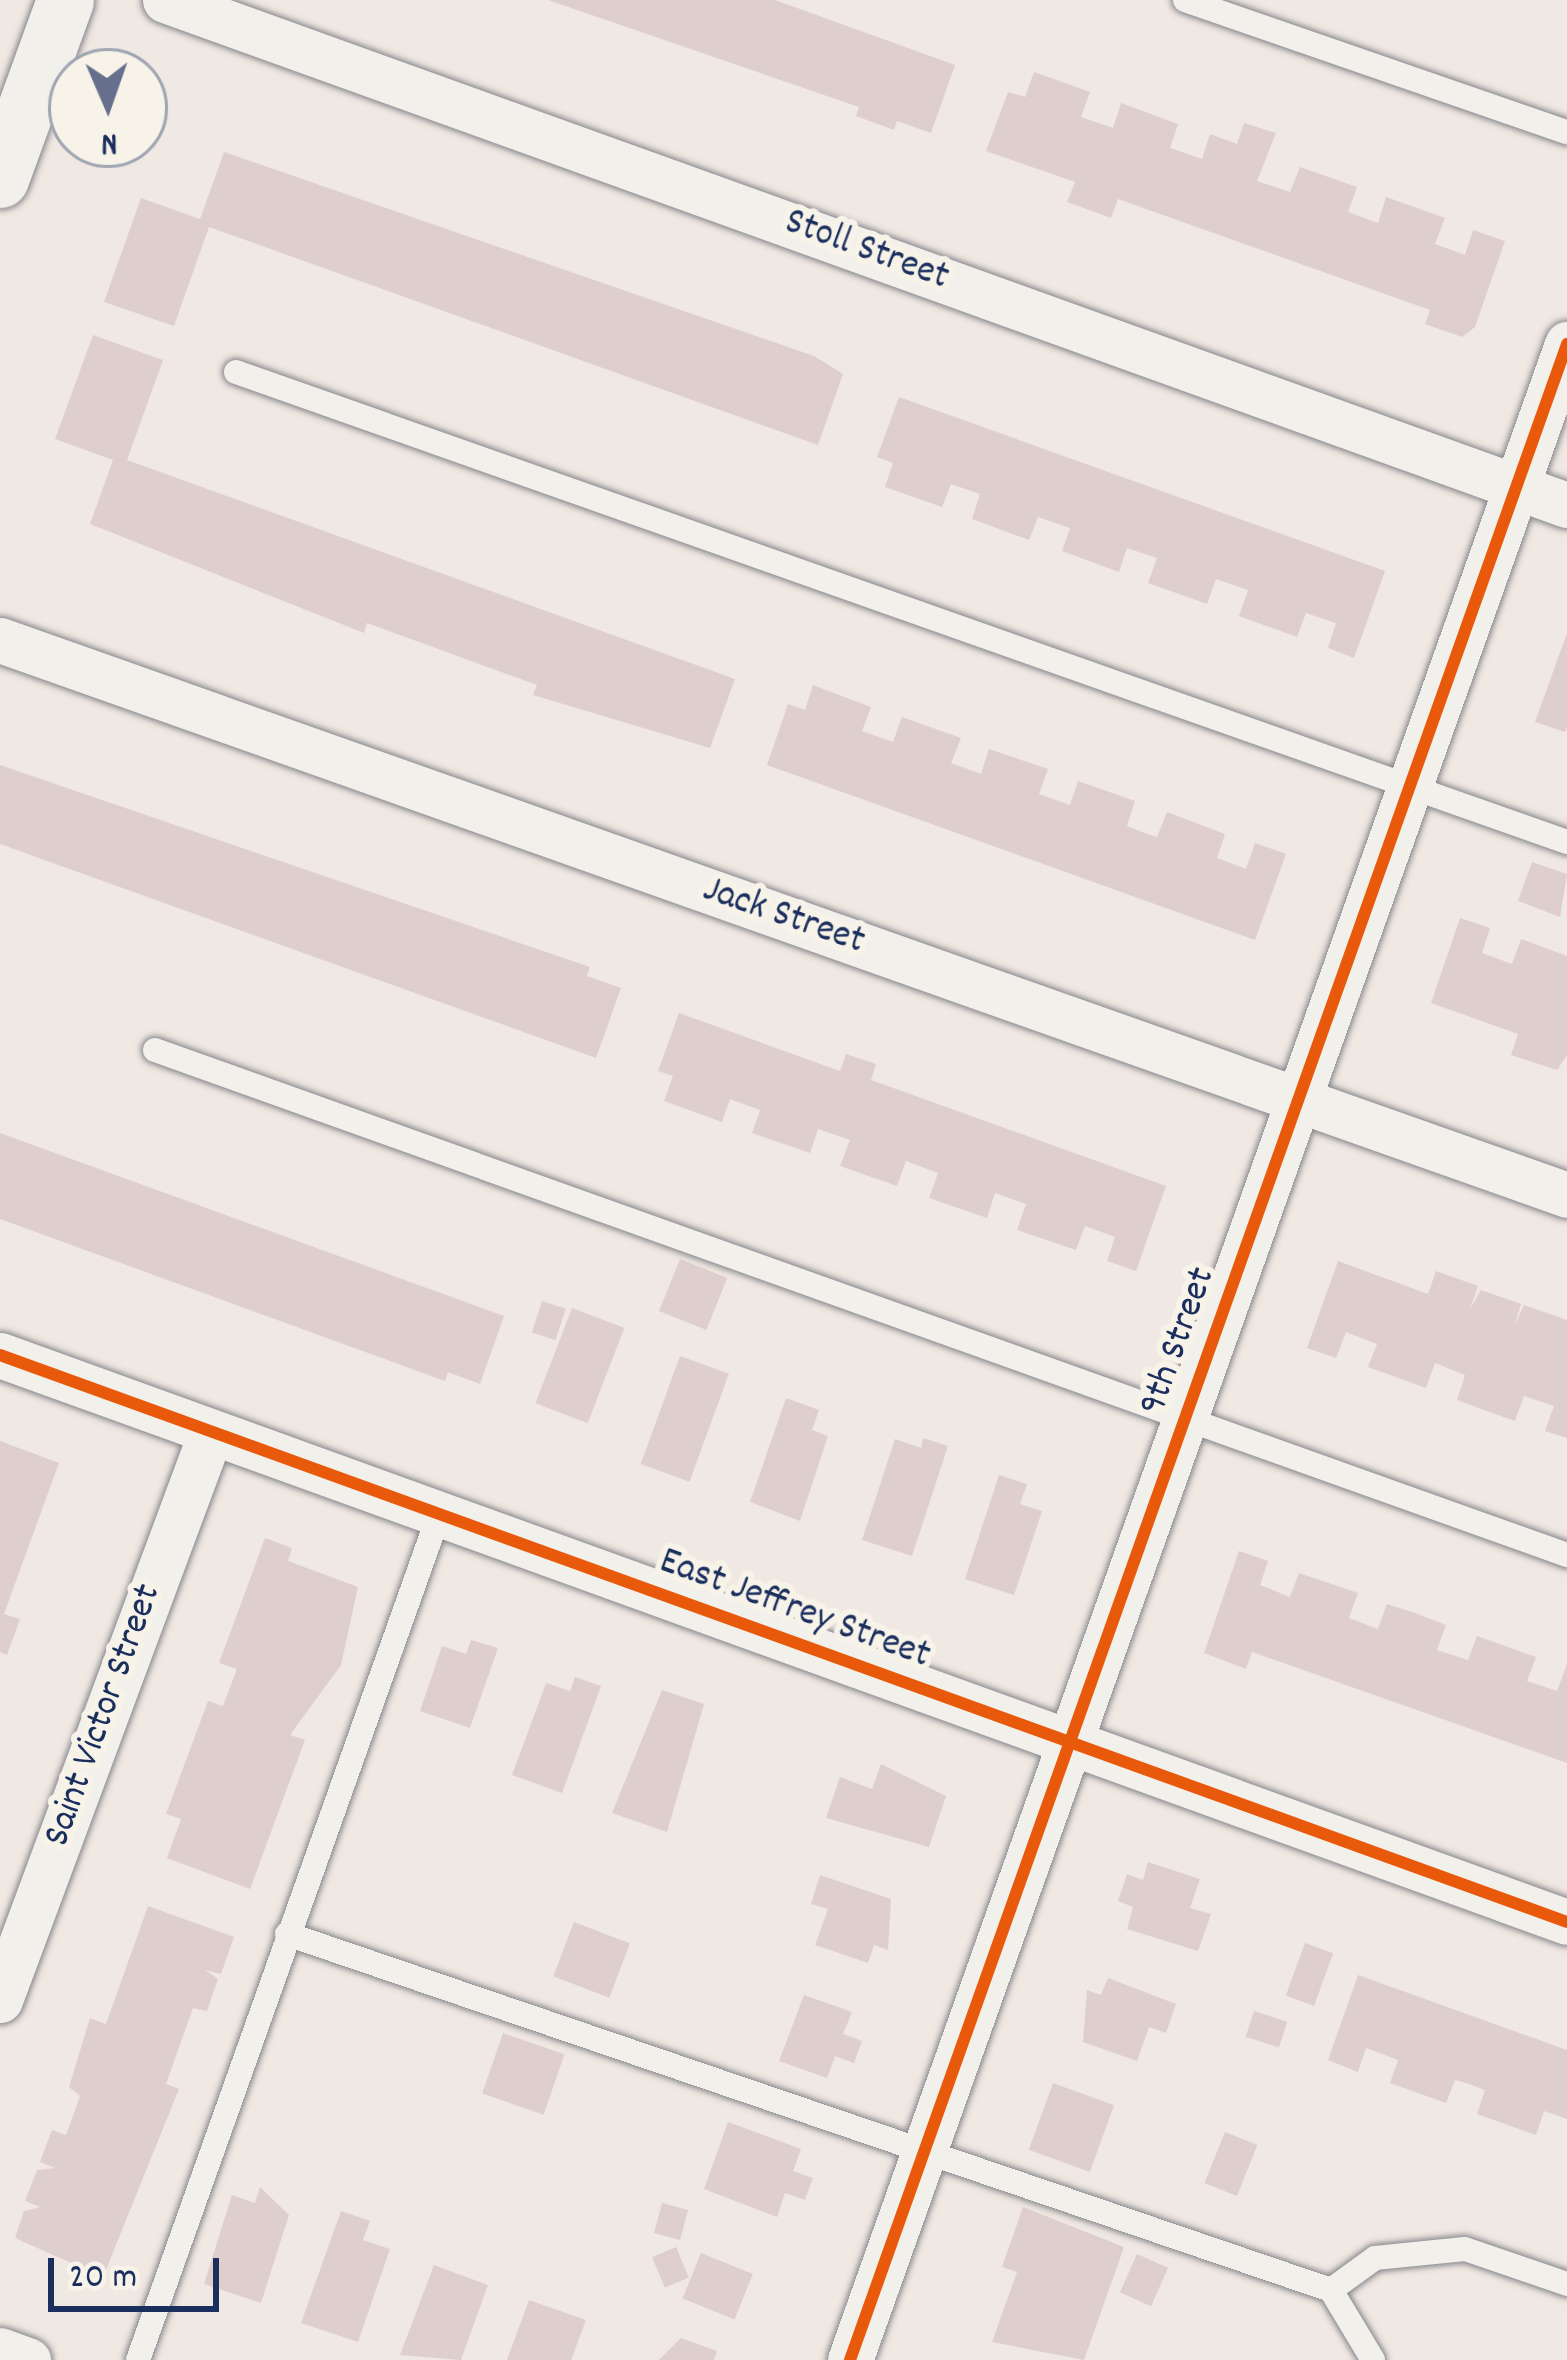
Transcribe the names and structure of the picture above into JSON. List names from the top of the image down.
{
  "streets": {
    "street": [
      "Stoll Street",
      "Jack Street",
      "9th Street",
      "East Jeffrey Street",
      "Saint Victor Street"
    ]
  },
  "crossings": [
    ["Stoll Street", "9th Street"],
    ["Jack Street", "9th Street"],
    ["9th Street", "East Jeffrey Street"],
    ["East Jeffrey Street", "Saint Victor Street"]
  ],
  "scale_bar": "20 m",
  "north": "bottom"
}
